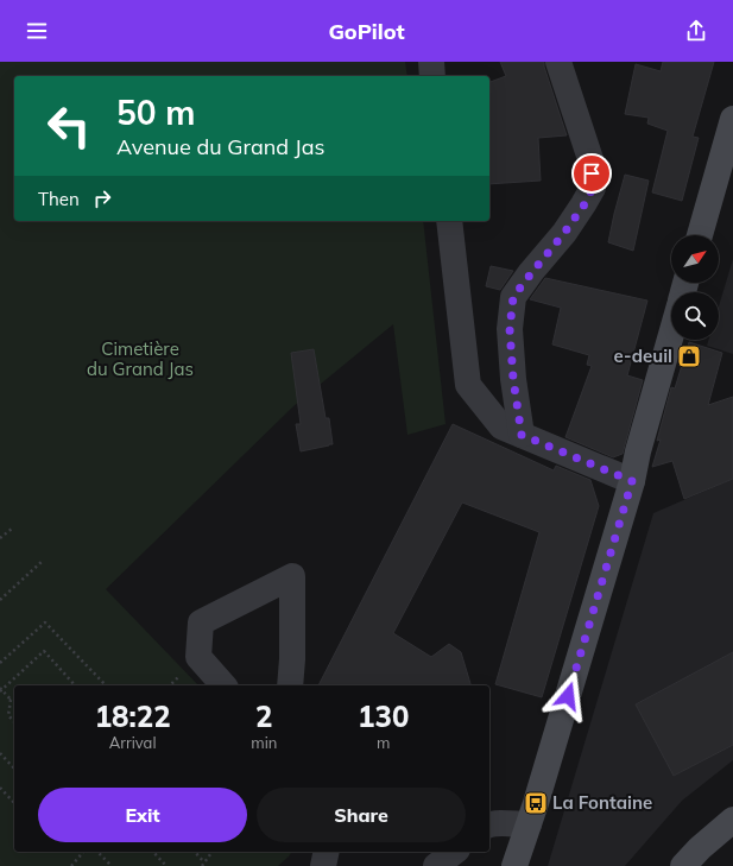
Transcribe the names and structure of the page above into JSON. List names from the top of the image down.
{
  "parks": ["Cimetière du Grand Jas"],
  "places": {
    "shop": ["e-deuil"],
    "bus stop": ["La Fontaine"]
  },
  "north": "top right",
  "page": {
    "header": "GoPilot",
    "turn": ["50 m", "Avenue du Grand Jas"],
    "then": "Then",
    "eta": [
      "18:22",
      "Arrival",
      "2",
      "min",
      "130",
      "m"
    ],
    "buttons": ["Exit", "Share"]
  }
}
